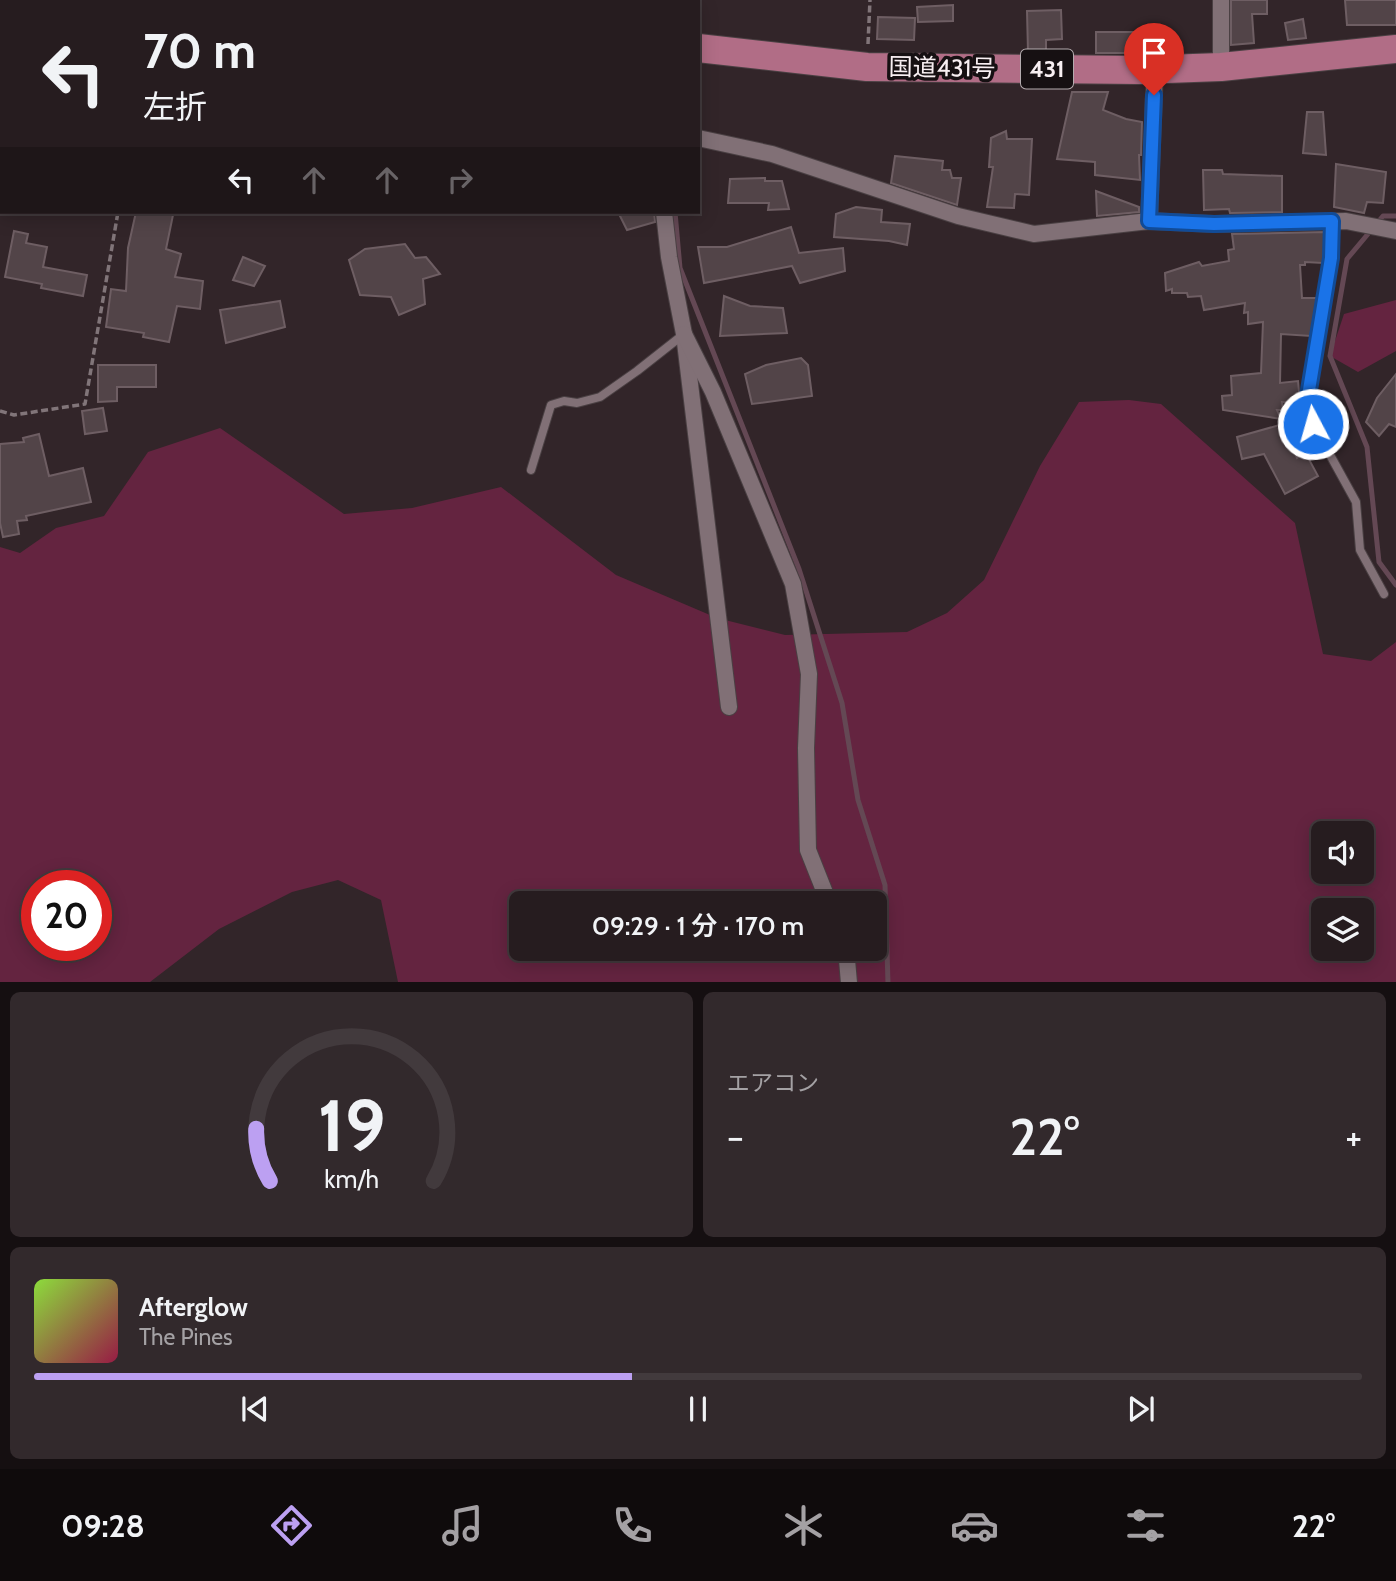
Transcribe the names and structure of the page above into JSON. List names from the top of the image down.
{
  "streets": {
    "highway": ["国道431号", "431"]
  },
  "page": {
    "turn": ["70 m", "左折"],
    "limit": "20",
    "trip": "09:29 · 1 分 · 170 m",
    "tile": "エアコン",
    "heat": ["−", "22°", "+"],
    "song": ["Afterglow", "The Pines"],
    "tabs": ["09:28", "22°"],
    "gauge": ["19", "km/h"]
  }
}
